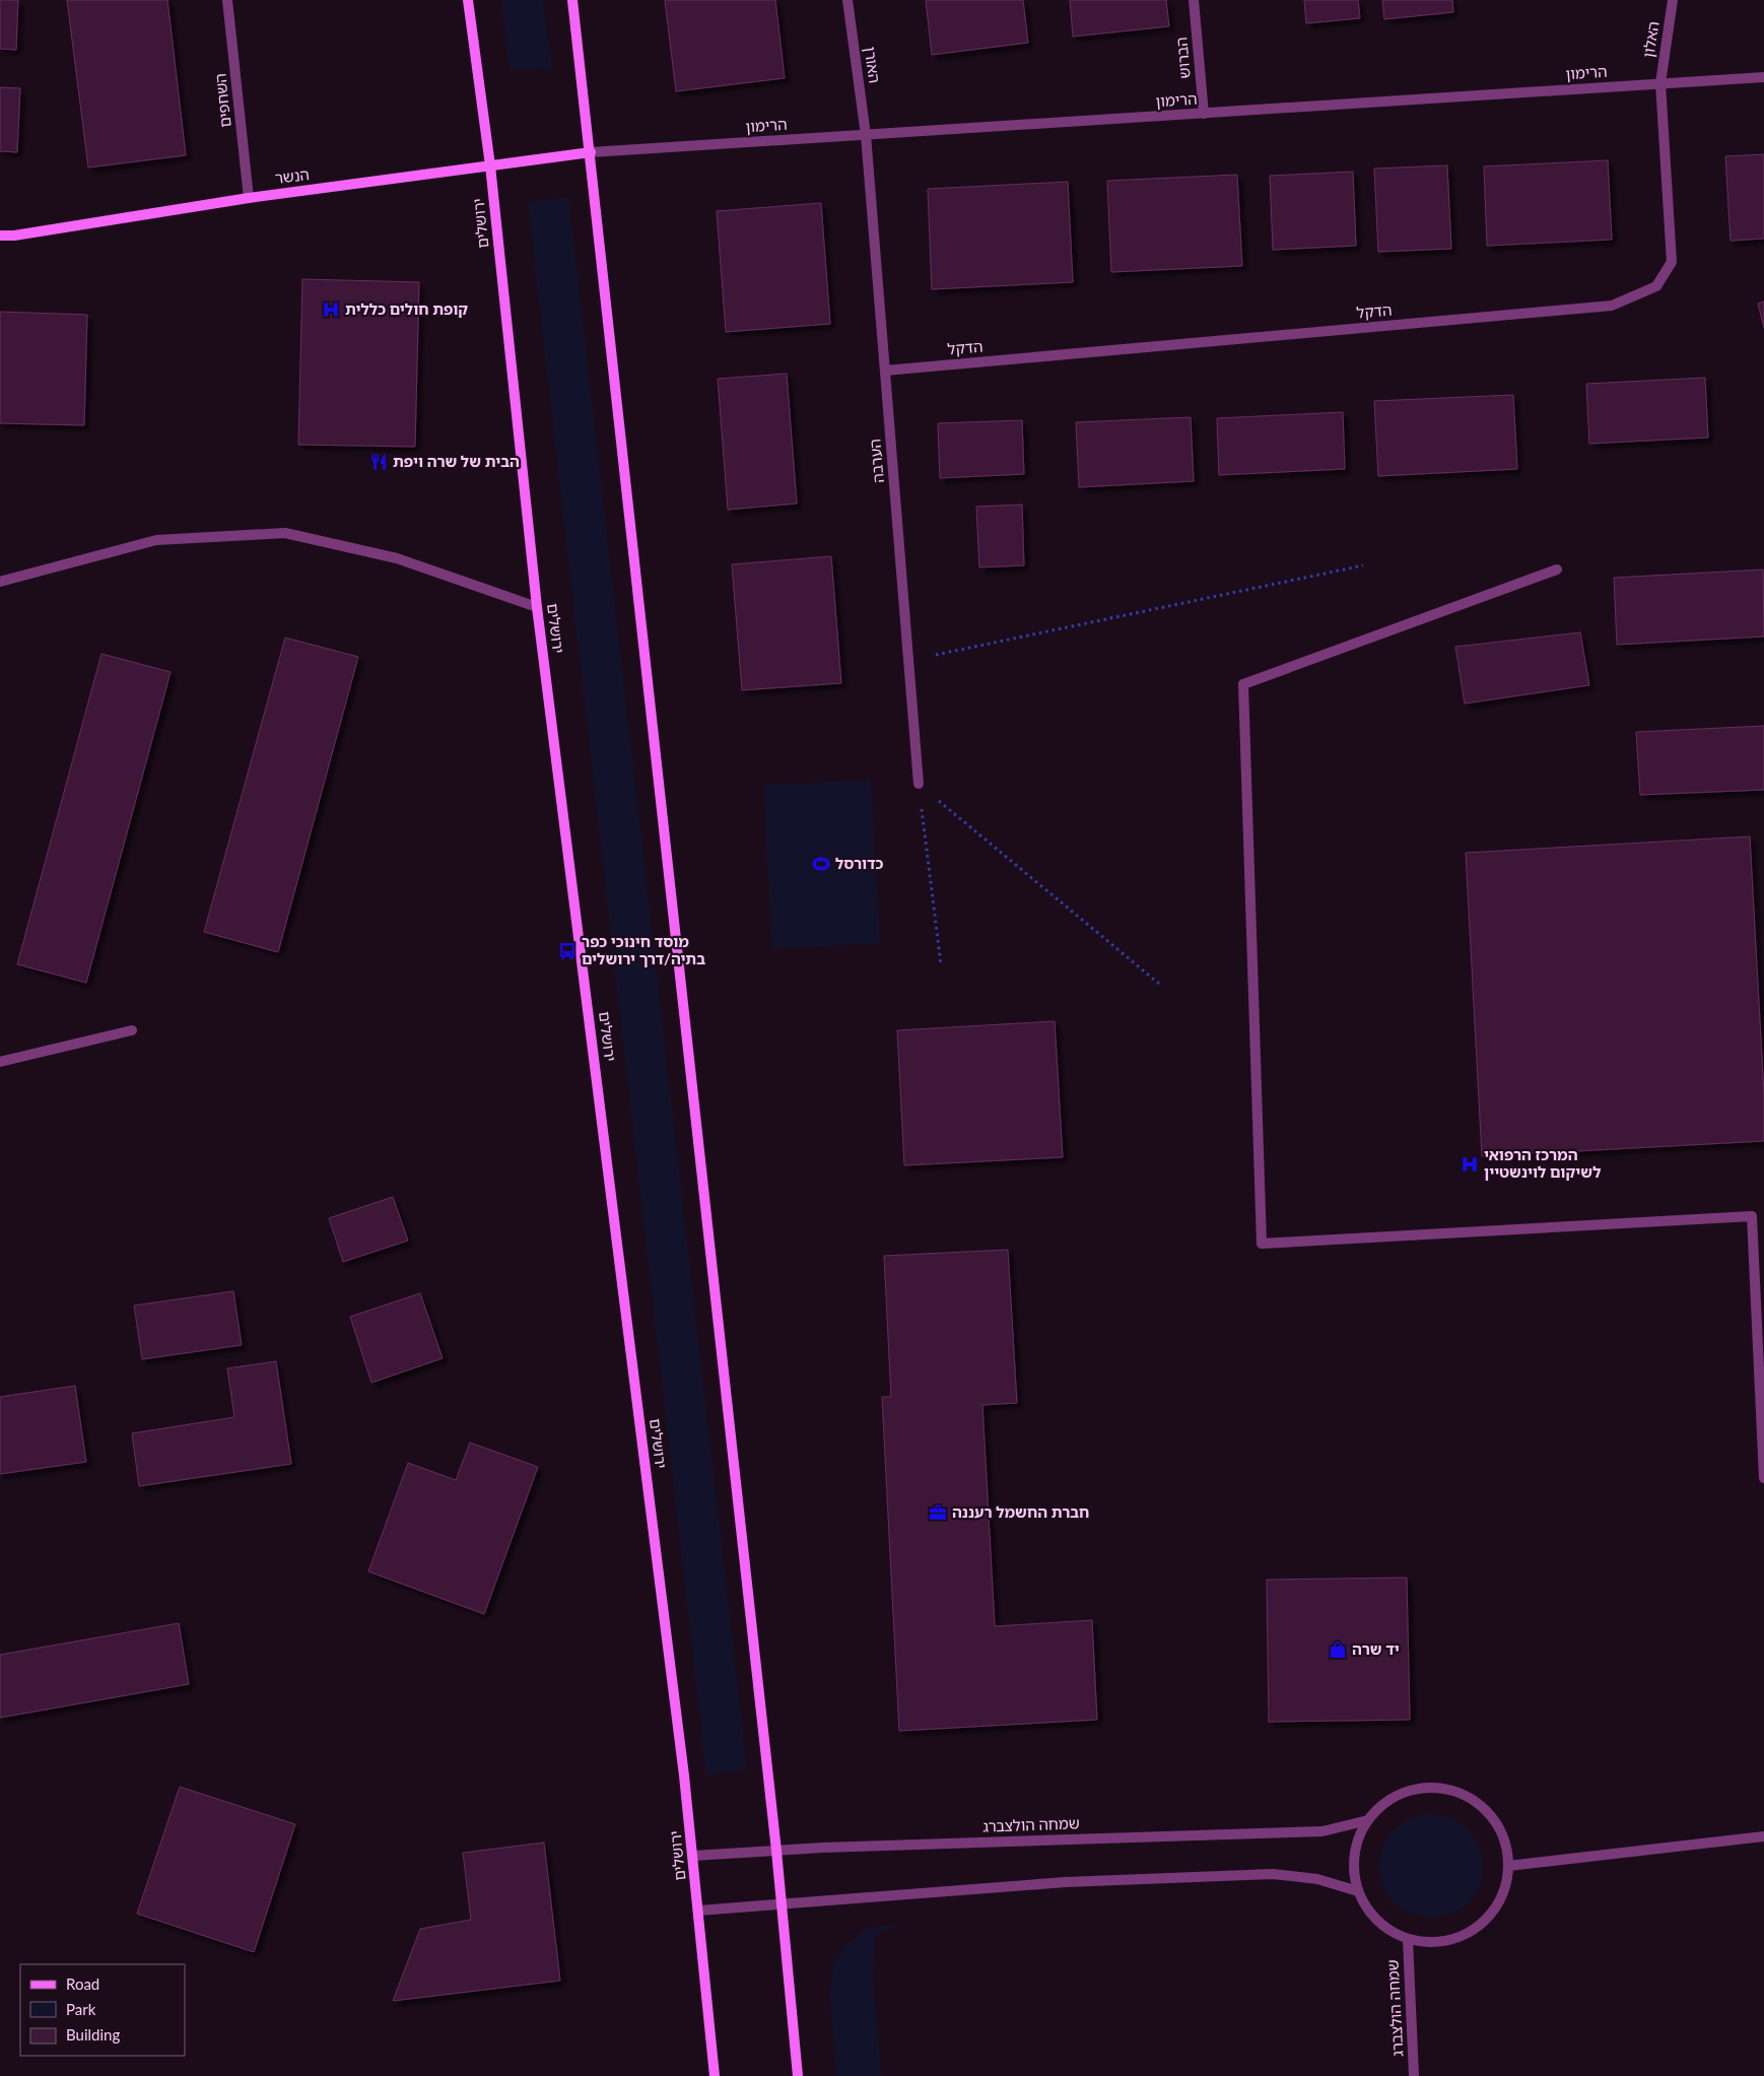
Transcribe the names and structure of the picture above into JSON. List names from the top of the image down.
{
  "streets": {
    "main road": ["הנשר", "ירושלים"],
    "street": [
      "האלון",
      "הברוש",
      "האורן",
      "הרימון",
      "השחפים",
      "הדקל",
      "הערבה",
      "שמחה הולצברג"
    ]
  },
  "crossings": [
    ["האלון", "הרימון"],
    ["האלון", "הדקל"],
    ["הברוש", "הרימון"],
    ["האורן", "הרימון"],
    ["האורן", "הערבה"],
    ["הרימון", "הנשר"],
    ["הרימון", "הדקל"],
    ["הרימון", "הערבה"],
    ["השחפים", "הנשר"],
    ["הנשר", "ירושלים"],
    ["ירושלים", "שמחה הולצברג"],
    ["הדקל", "הערבה"]
  ],
  "places": {
    "hospital": ["קופת חולים כללית", "המרכז הרפואי לשיקום לוינשטיין"],
    "restaurant": ["הבית של שרה ויפת"],
    "sports": ["כדורסל"],
    "bus stop": ["מוסד חינוכי כפר בתיה/דרך ירושלים"],
    "office": ["חברת החשמל רעננה"],
    "shop": ["יד שרה"]
  },
  "legend": ["Road", "Park", "Building"]
}
